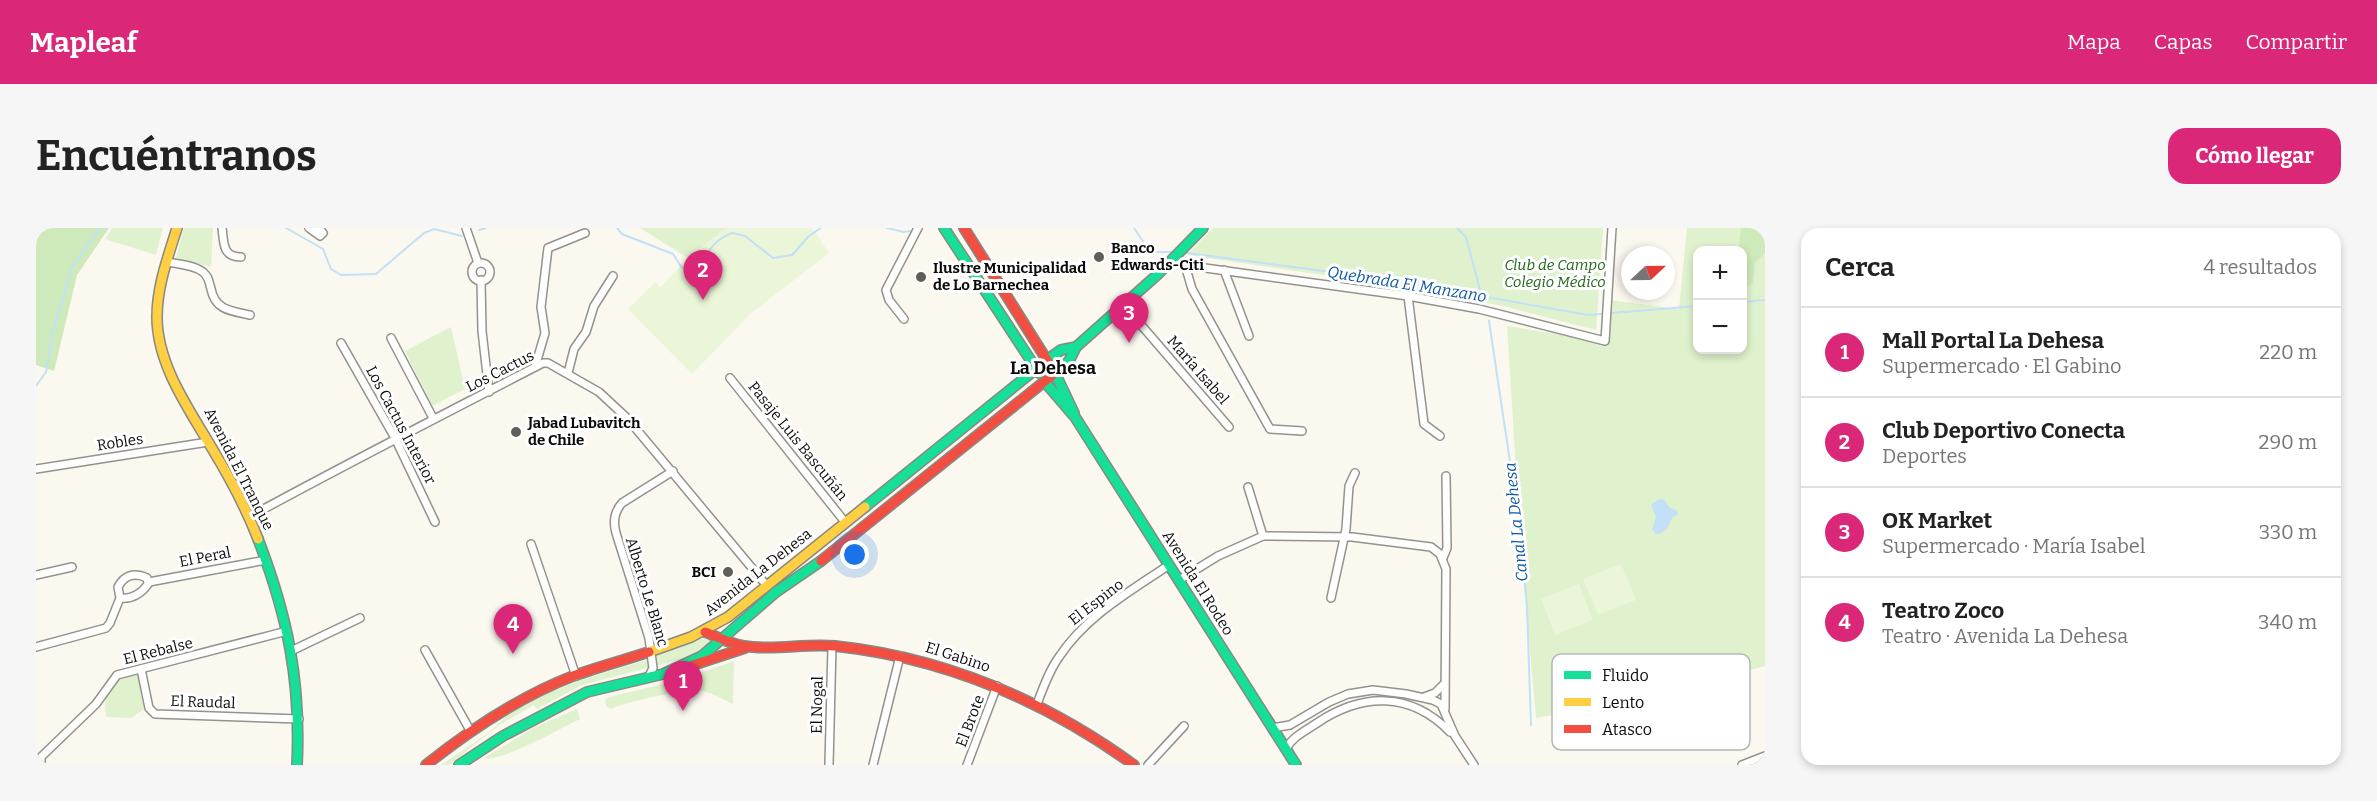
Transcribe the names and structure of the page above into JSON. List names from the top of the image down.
{
  "streets": {
    "main road": [
      "Avenida El Tranque",
      "Avenida La Dehesa",
      "Avenida El Rodeo",
      "El Gabino"
    ],
    "street": [
      "María Isabel",
      "Los Cactus",
      "Los Cactus Interior",
      "Pasaje Luis Bascuñán",
      "Robles",
      "El Peral",
      "Alberto Le Blanc",
      "El Espino",
      "El Rebalse",
      "El Raudal",
      "El Nogal",
      "El Brote"
    ]
  },
  "crossings": [
    ["María Isabel", "Avenida La Dehesa"],
    ["Los Cactus", "Los Cactus Interior"],
    ["Los Cactus", "Avenida El Tranque"],
    ["Los Cactus", "Avenida La Dehesa"],
    ["Los Cactus", "Alberto Le Blanc"],
    ["Pasaje Luis Bascuñán", "Avenida La Dehesa"],
    ["Robles", "Avenida El Tranque"],
    ["Avenida El Tranque", "El Peral"],
    ["Avenida El Tranque", "El Rebalse"],
    ["Avenida El Tranque", "El Raudal"],
    ["Avenida La Dehesa", "Avenida El Rodeo"],
    ["Avenida La Dehesa", "Alberto Le Blanc"],
    ["Avenida La Dehesa", "El Gabino"],
    ["Avenida El Rodeo", "El Espino"],
    ["El Espino", "El Gabino"],
    ["El Rebalse", "El Raudal"],
    ["El Gabino", "El Nogal"],
    ["El Gabino", "El Brote"]
  ],
  "districts": ["La Dehesa"],
  "water": ["Quebrada El Manzano", "Canal La Dehesa"],
  "parks": ["Club de Campo Colegio Médico"],
  "places": [
    "Banco Edwards-Citi",
    "Ilustre Municipalidad de Lo Barnechea",
    "Jabad Lubavitch de Chile",
    "BCI"
  ],
  "legend": ["Fluido", "Lento", "Atasco"],
  "north": "right",
  "page": {
    "header": "Mapleaf",
    "nav": ["Mapa", "Capas", "Compartir"],
    "buttons": "Cómo llegar",
    "title": "Encuéntranos",
    "heading": ["Cerca", "4 resultados"],
    "map_buttons": ["+", "−"],
    "pins": [
      "2",
      "3",
      "4",
      "1"
    ],
    "list": [
      {
        "mark": "1",
        "name": "Mall Portal La Dehesa",
        "note": "Supermercado · El Gabino",
        "value": "220 m"
      },
      {
        "mark": "2",
        "name": "Club Deportivo Conecta",
        "note": "Deportes",
        "value": "290 m"
      },
      {
        "mark": "3",
        "name": "OK Market",
        "note": "Supermercado · María Isabel",
        "value": "330 m"
      },
      {
        "mark": "4",
        "name": "Teatro Zoco",
        "note": "Teatro · Avenida La Dehesa",
        "value": "340 m"
      }
    ]
  }
}
